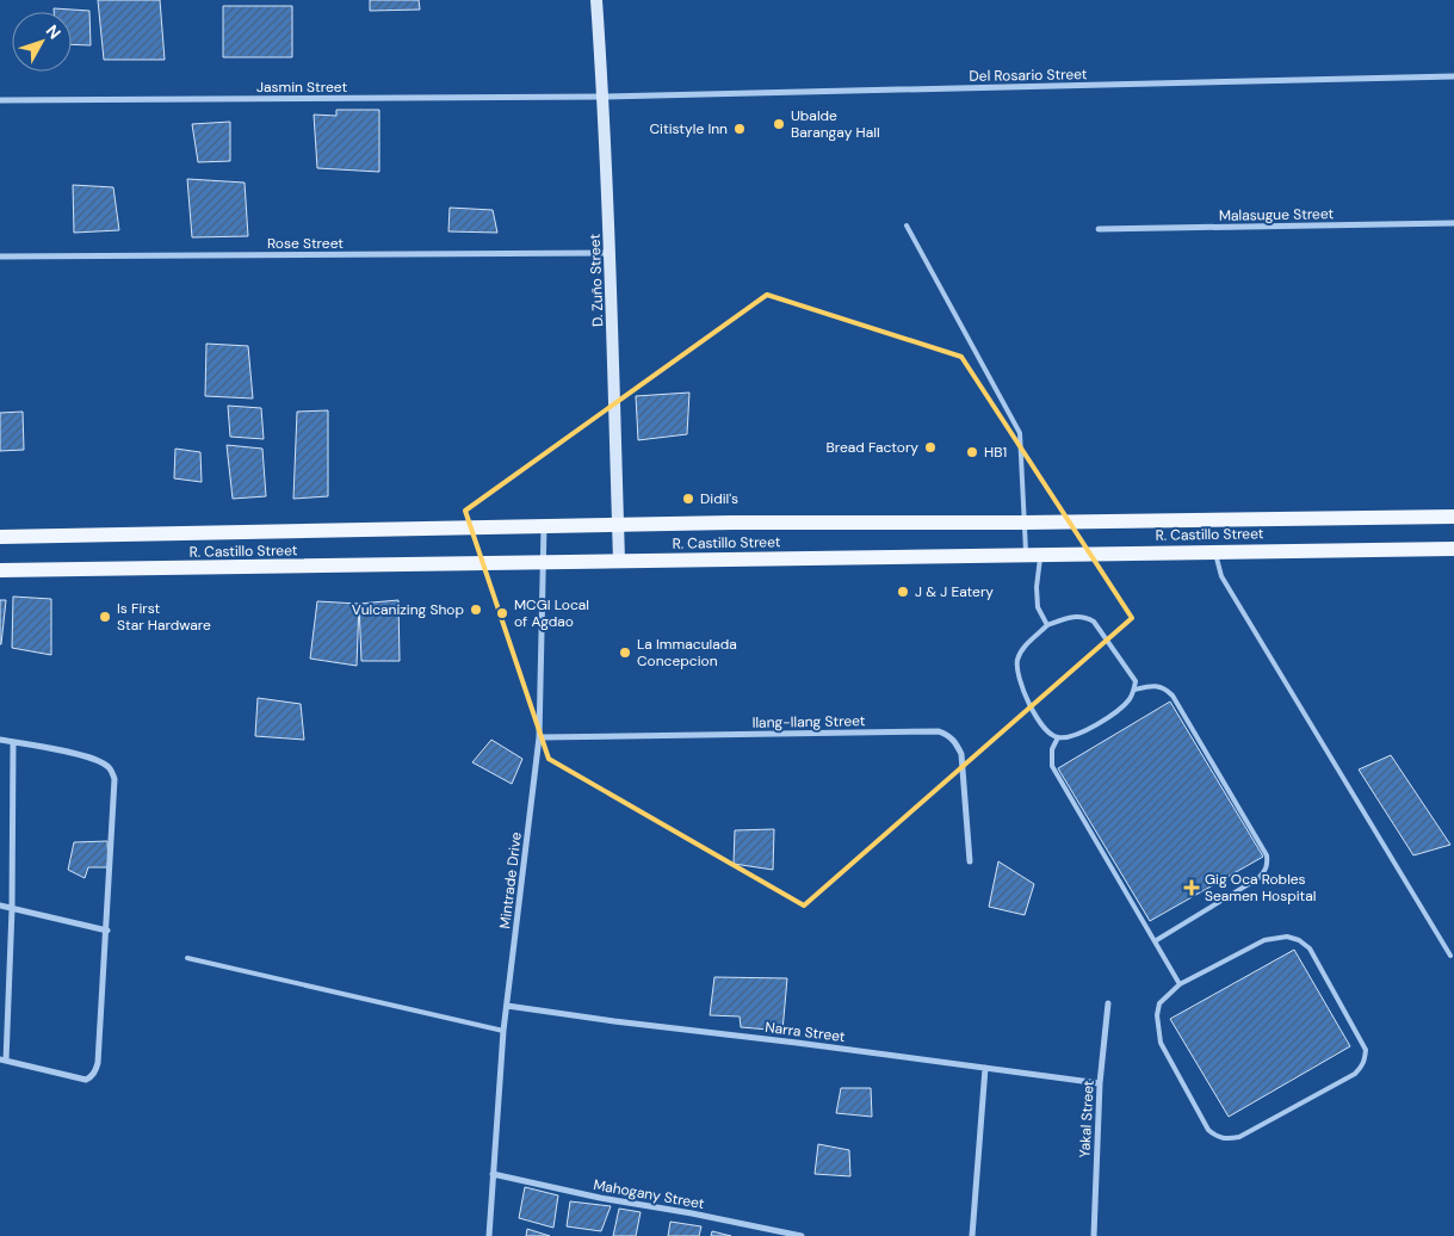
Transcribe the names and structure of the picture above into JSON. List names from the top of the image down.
{
  "streets": {
    "main road": ["R. Castillo Street"],
    "street": [
      "Del Rosario Street",
      "Jasmin Street",
      "Malasugue Street",
      "Rose Street",
      "D. Zuño Street",
      "Ilang-Ilang Street",
      "Mintrade Drive",
      "Narra Street",
      "Yakal Street",
      "Mahogany Street"
    ]
  },
  "crossings": [
    ["Del Rosario Street", "Jasmin Street"],
    ["Del Rosario Street", "D. Zuño Street"],
    ["Jasmin Street", "D. Zuño Street"],
    ["Rose Street", "D. Zuño Street"],
    ["D. Zuño Street", "R. Castillo Street"],
    ["R. Castillo Street", "Mintrade Drive"],
    ["Ilang-Ilang Street", "Mintrade Drive"],
    ["Mintrade Drive", "Narra Street"],
    ["Mintrade Drive", "Mahogany Street"],
    ["Narra Street", "Yakal Street"]
  ],
  "places": {
    "other": [
      "Ubalde Barangay Hall",
      "Citistyle Inn",
      "Bread Factory",
      "HB1",
      "Didil's",
      "J & J Eatery",
      "Vulcanizing Shop",
      "MCGI Local of Agdao",
      "Is First Star Hardware",
      "La Immaculada Concepcion"
    ],
    "health": ["Gig Oca Robles Seamen Hospital"]
  },
  "north": "top right"
}
